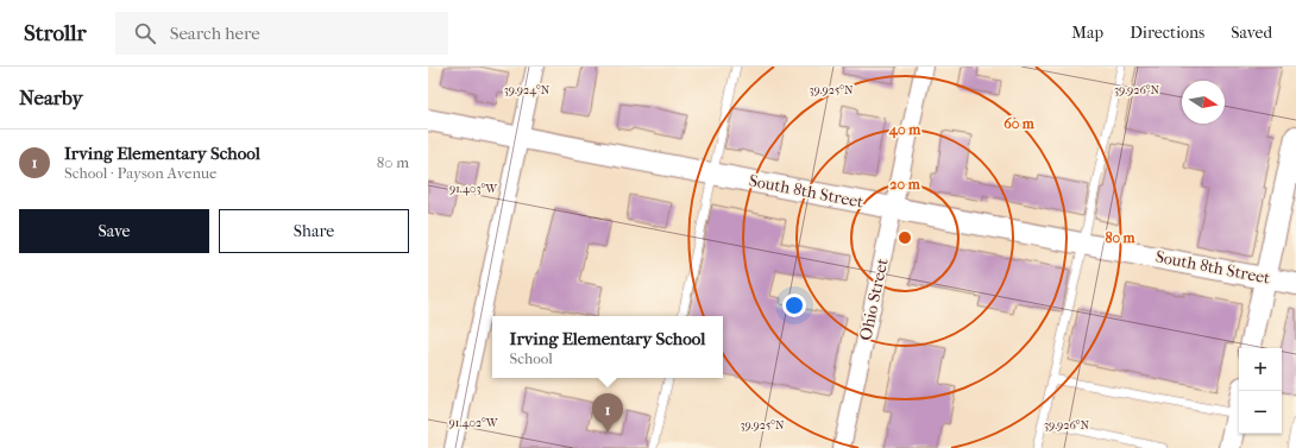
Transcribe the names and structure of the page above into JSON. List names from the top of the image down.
{
  "streets": {
    "street": ["South 8th Street", "Ohio Street"]
  },
  "crossings": [
    ["South 8th Street", "Ohio Street"]
  ],
  "north": "right",
  "page": {
    "header": "Strollr",
    "search": "Search here",
    "nav": ["Map", "Directions", "Saved"],
    "heading": "Nearby",
    "list": [
      {
        "mark": "1",
        "name": "Irving Elementary School",
        "note": "School · Payson Avenue",
        "value": "80 m"
      }
    ],
    "buttons": ["Save", "Share"],
    "popup": ["Irving Elementary School", "School"],
    "map_buttons": ["+", "−"],
    "pins": "1"
  },
  "coordinates": [
    "39.924°N",
    "39.925°N",
    "39.926°N",
    "91.403°W",
    "91.402°W"
  ],
  "rings": [
    "60 m",
    "40 m",
    "20 m",
    "80 m"
  ]
}
